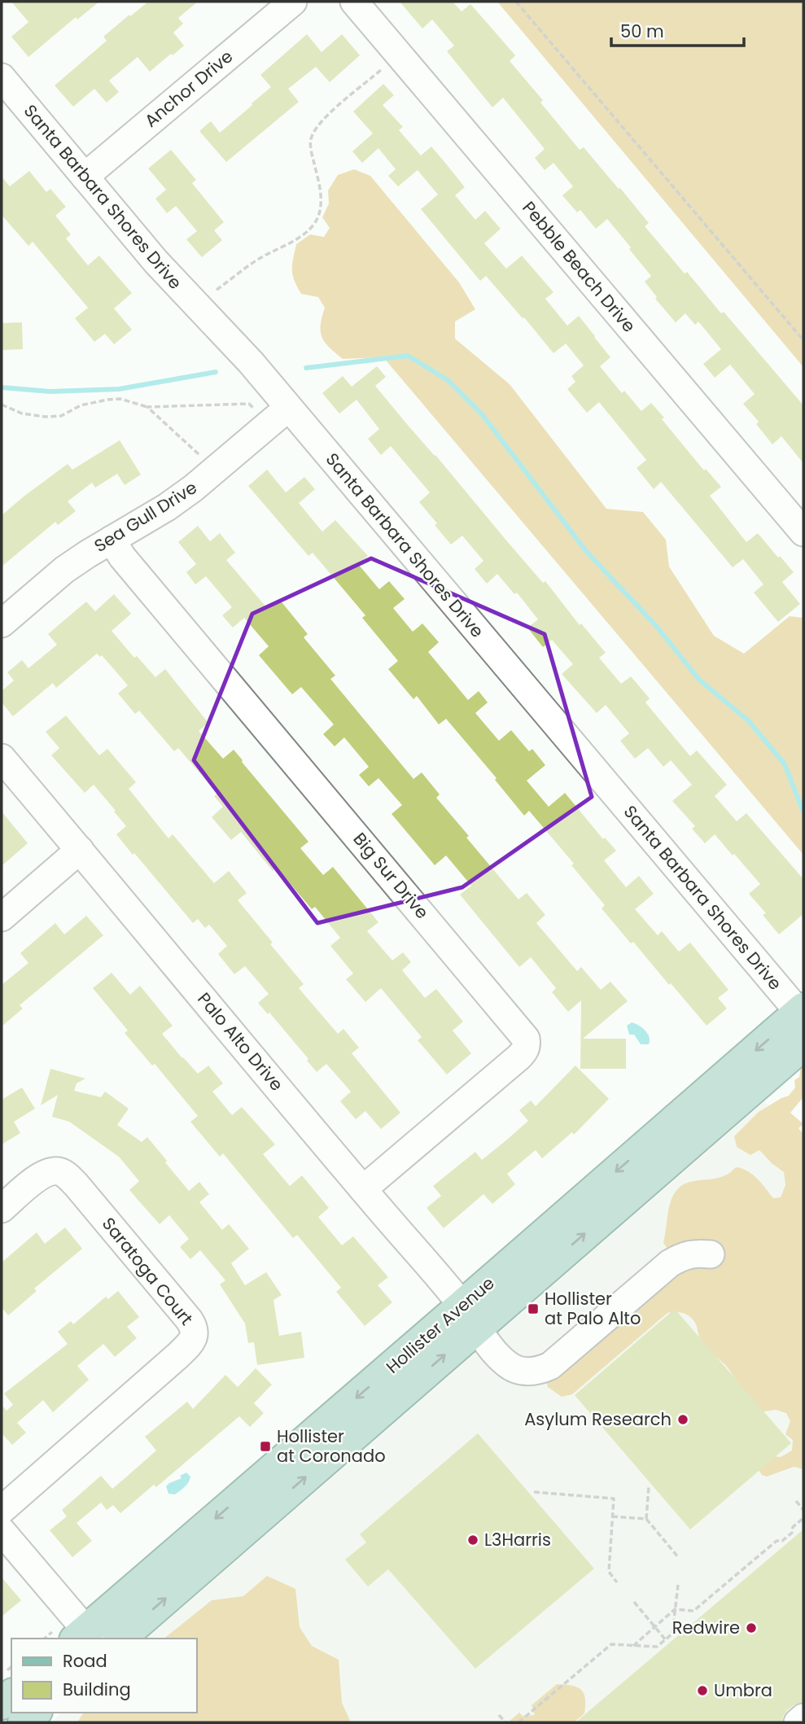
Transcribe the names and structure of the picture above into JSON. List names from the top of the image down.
{
  "streets": {
    "main road": ["Hollister Avenue"],
    "street": [
      "Anchor Drive",
      "Santa Barbara Shores Drive",
      "Pebble Beach Drive",
      "Sea Gull Drive",
      "Big Sur Drive",
      "Palo Alto Drive",
      "Saratoga Court"
    ]
  },
  "crossings": [
    ["Anchor Drive", "Santa Barbara Shores Drive"],
    ["Santa Barbara Shores Drive", "Sea Gull Drive"],
    ["Santa Barbara Shores Drive", "Hollister Avenue"],
    ["Sea Gull Drive", "Big Sur Drive"],
    ["Big Sur Drive", "Palo Alto Drive"],
    ["Palo Alto Drive", "Hollister Avenue"]
  ],
  "places": {
    "transit": ["Hollister at Palo Alto", "Hollister at Coronado"],
    "other": [
      "Asylum Research",
      "L3Harris",
      "Redwire",
      "Umbra"
    ]
  },
  "legend": ["Road", "Building"],
  "scale_bar": "50 m"
}
